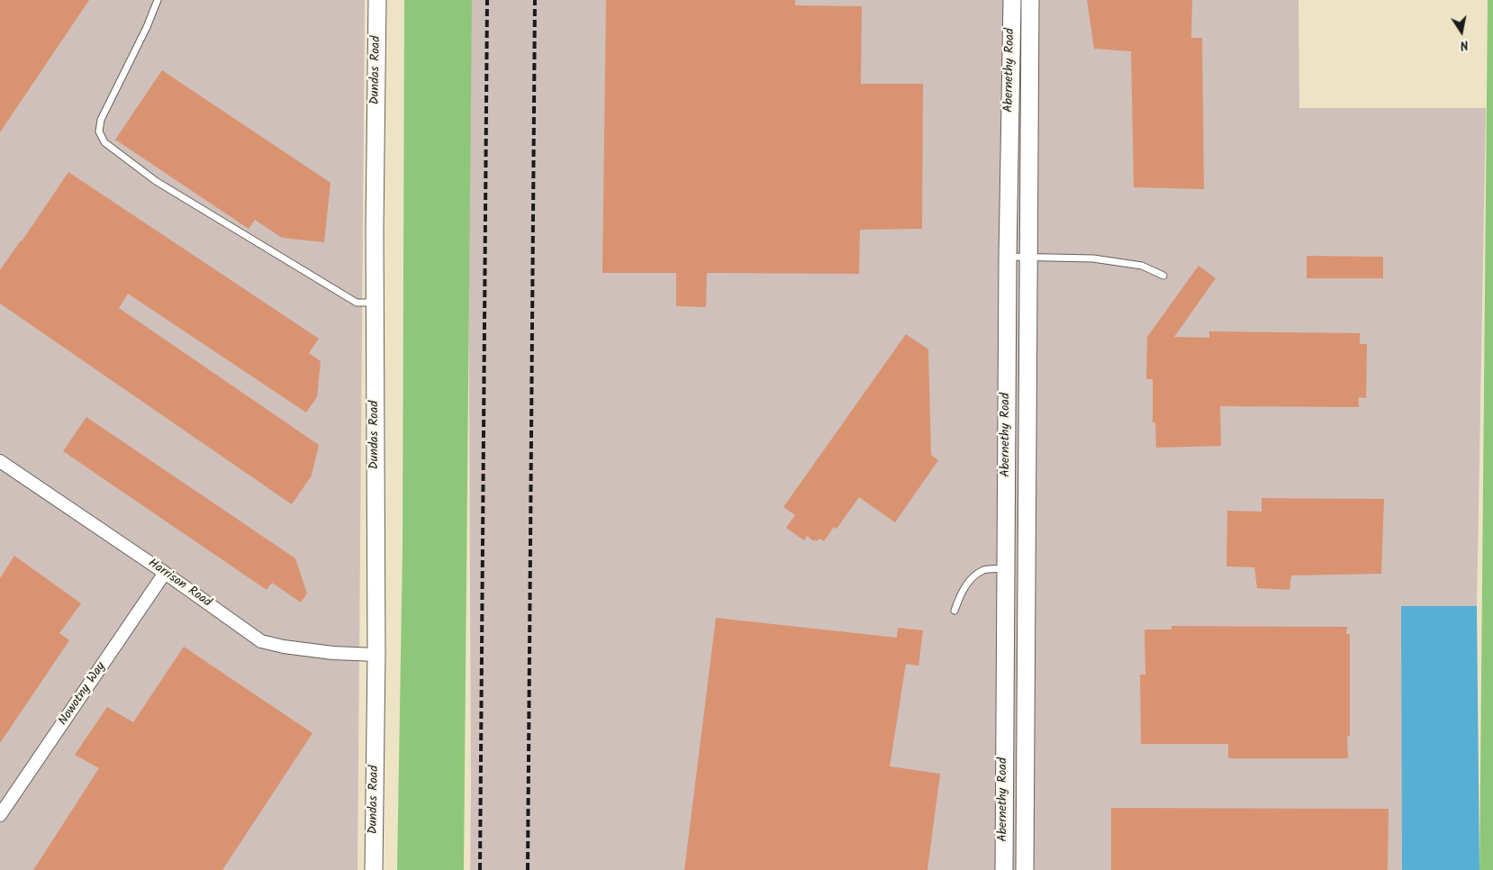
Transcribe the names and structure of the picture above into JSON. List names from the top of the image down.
{
  "streets": {
    "main road": ["Dundas Road", "Abernethy Road"],
    "street": ["Harrison Road", "Nowotny Way"]
  },
  "crossings": [
    ["Dundas Road", "Harrison Road"],
    ["Harrison Road", "Nowotny Way"]
  ],
  "north": "bottom"
}
